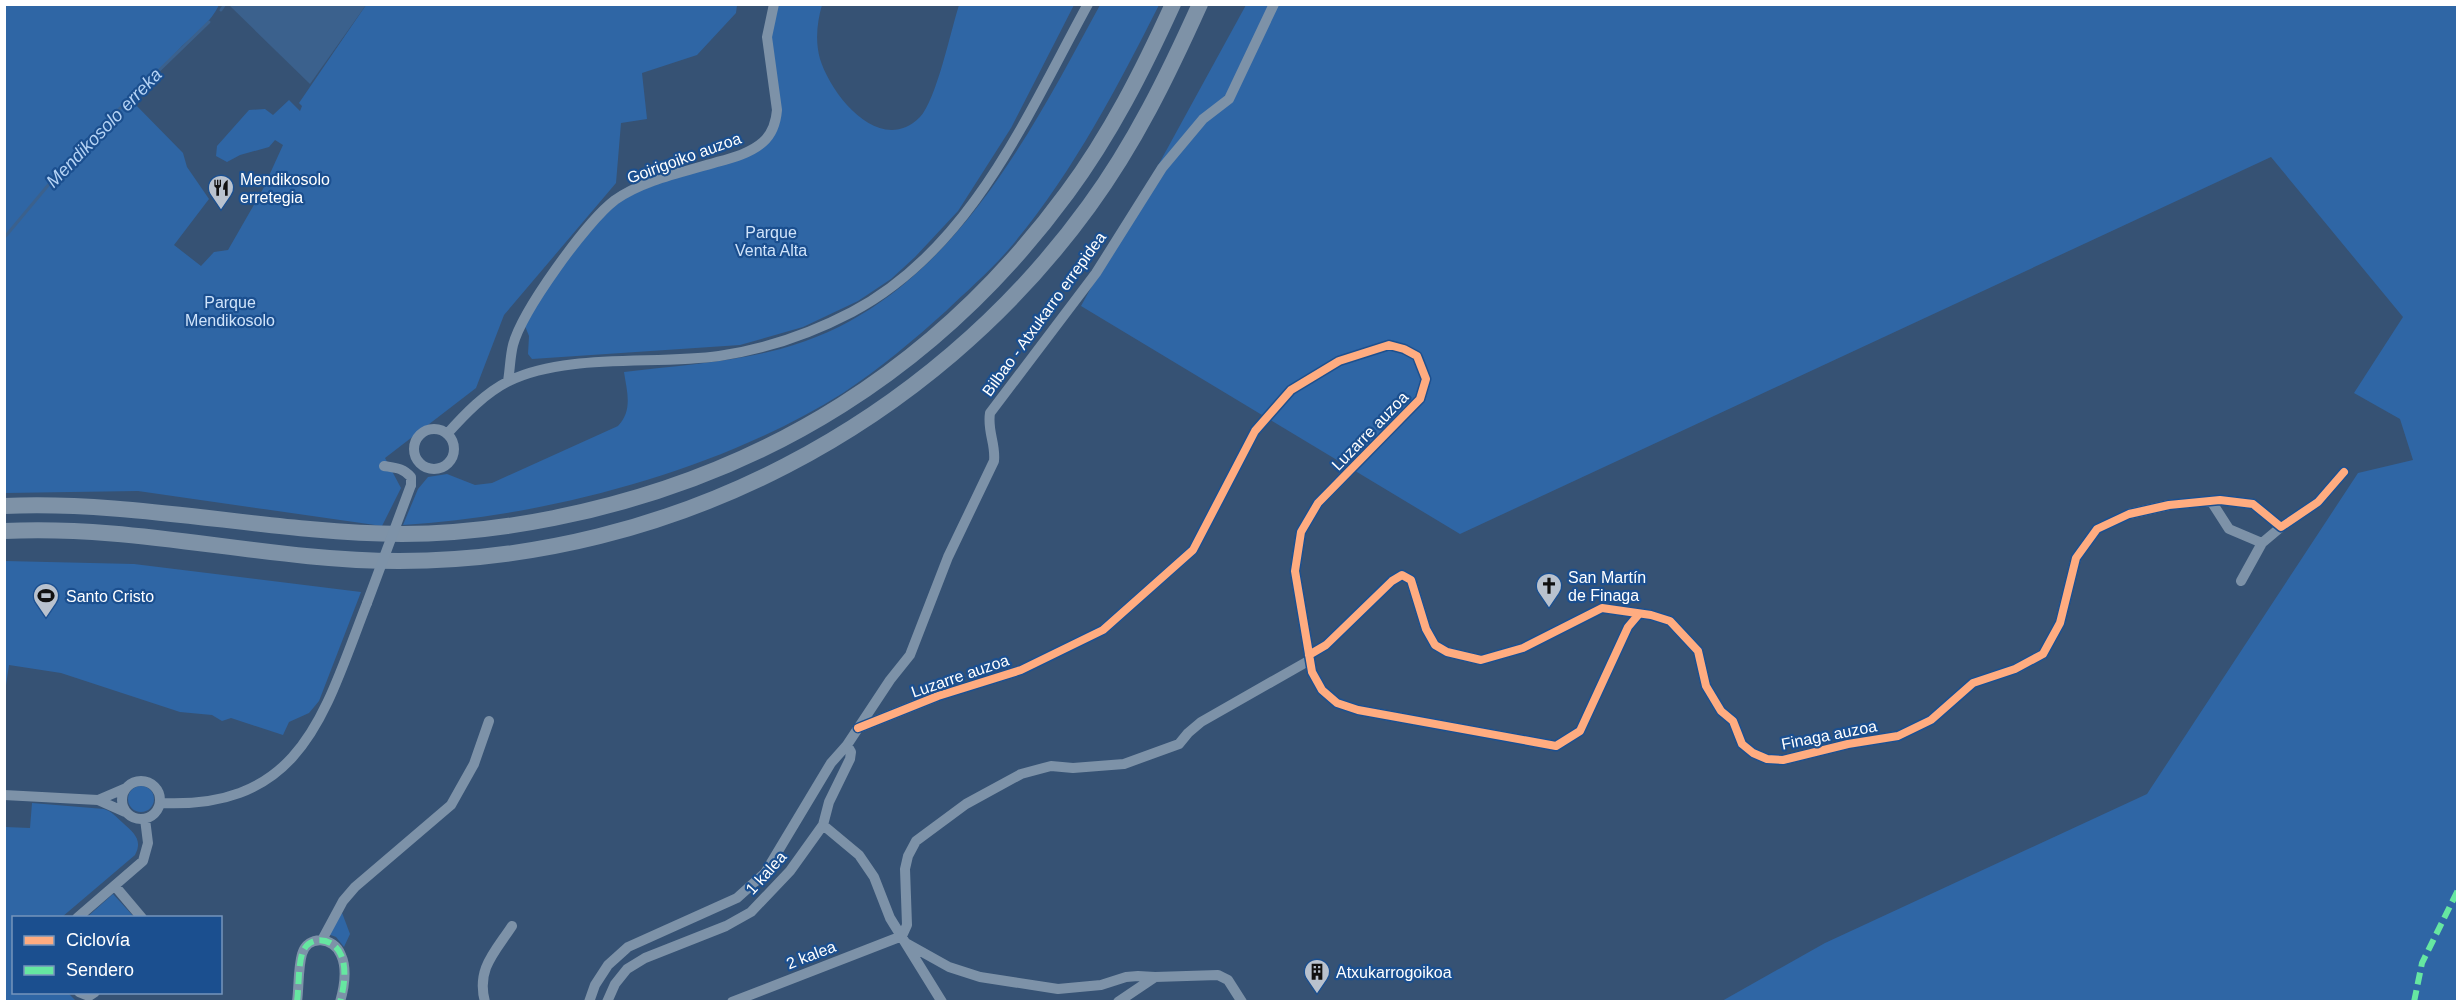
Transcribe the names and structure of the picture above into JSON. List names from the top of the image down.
{
  "streets": {
    "street": [
      "Goirigoiko auzoa",
      "Bilbao - Atxukarro errepidea",
      "Luzarre auzoa",
      "Finaga auzoa",
      "1 kalea",
      "2 kalea"
    ]
  },
  "crossings": [
    ["Bilbao - Atxukarro errepidea", "Luzarre auzoa"],
    ["Bilbao - Atxukarro errepidea", "1 kalea"],
    ["Luzarre auzoa", "Finaga auzoa"]
  ],
  "water": ["Mendikosolo erreka"],
  "parks": ["Parque Venta Alta", "Parque Mendikosolo"],
  "places": {
    "restaurant": ["Mendikosolo erretegia"],
    "church": ["San Martín de Finaga"],
    "sports": ["Santo Cristo"],
    "building": ["Atxukarrogoikoa"]
  },
  "legend": ["Ciclovía", "Sendero"]
}
